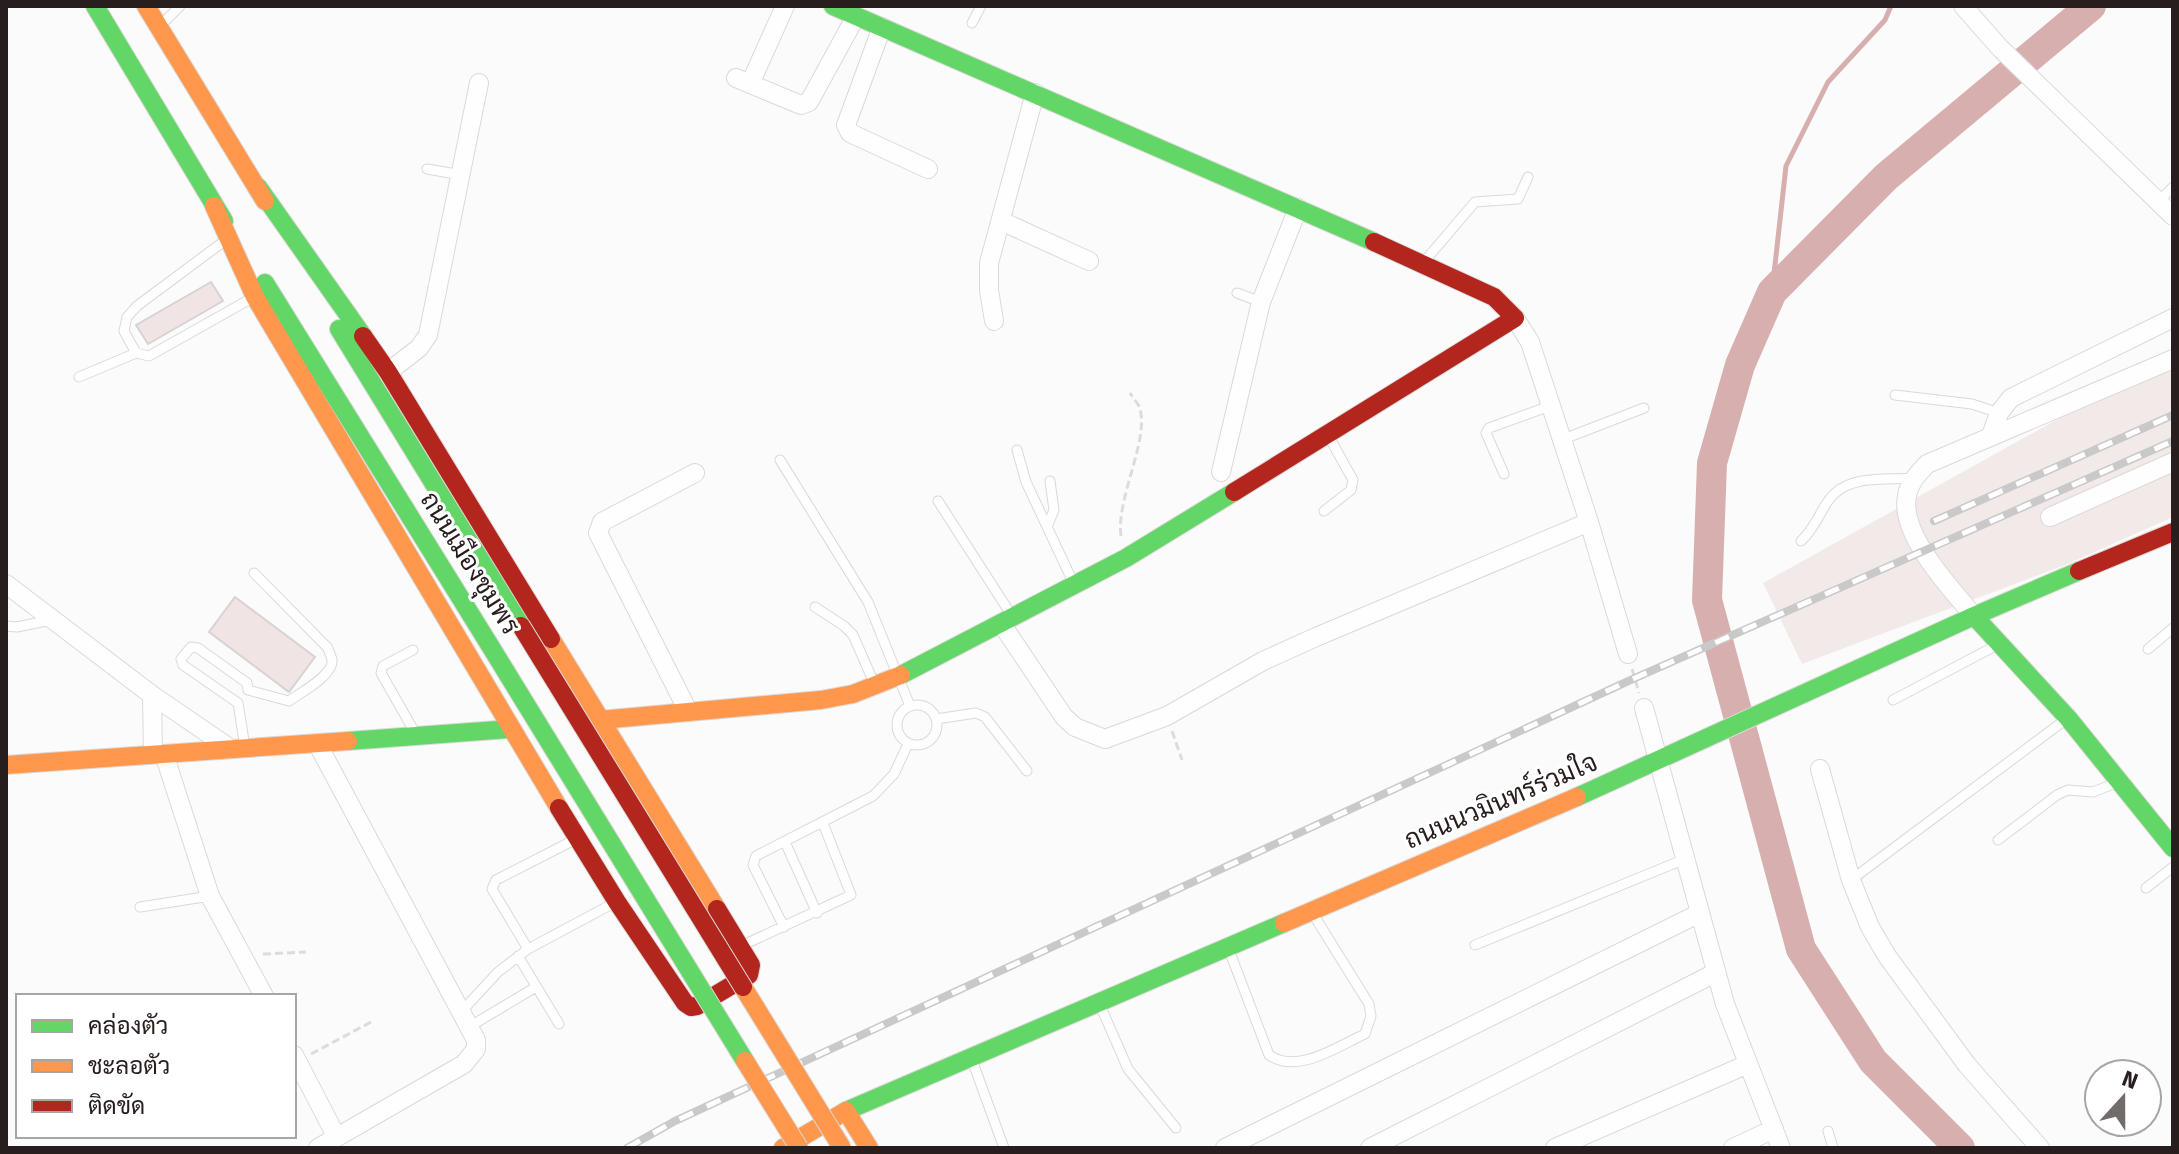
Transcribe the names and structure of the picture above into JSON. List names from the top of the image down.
{
  "streets": {
    "street": ["ถนนเมืองชุมพร", "ถนนนวมินทร์ร่วมใจ"]
  },
  "legend": ["คล่องตัว", "ชะลอตัว", "ติดขัด"],
  "north": "top"
}
